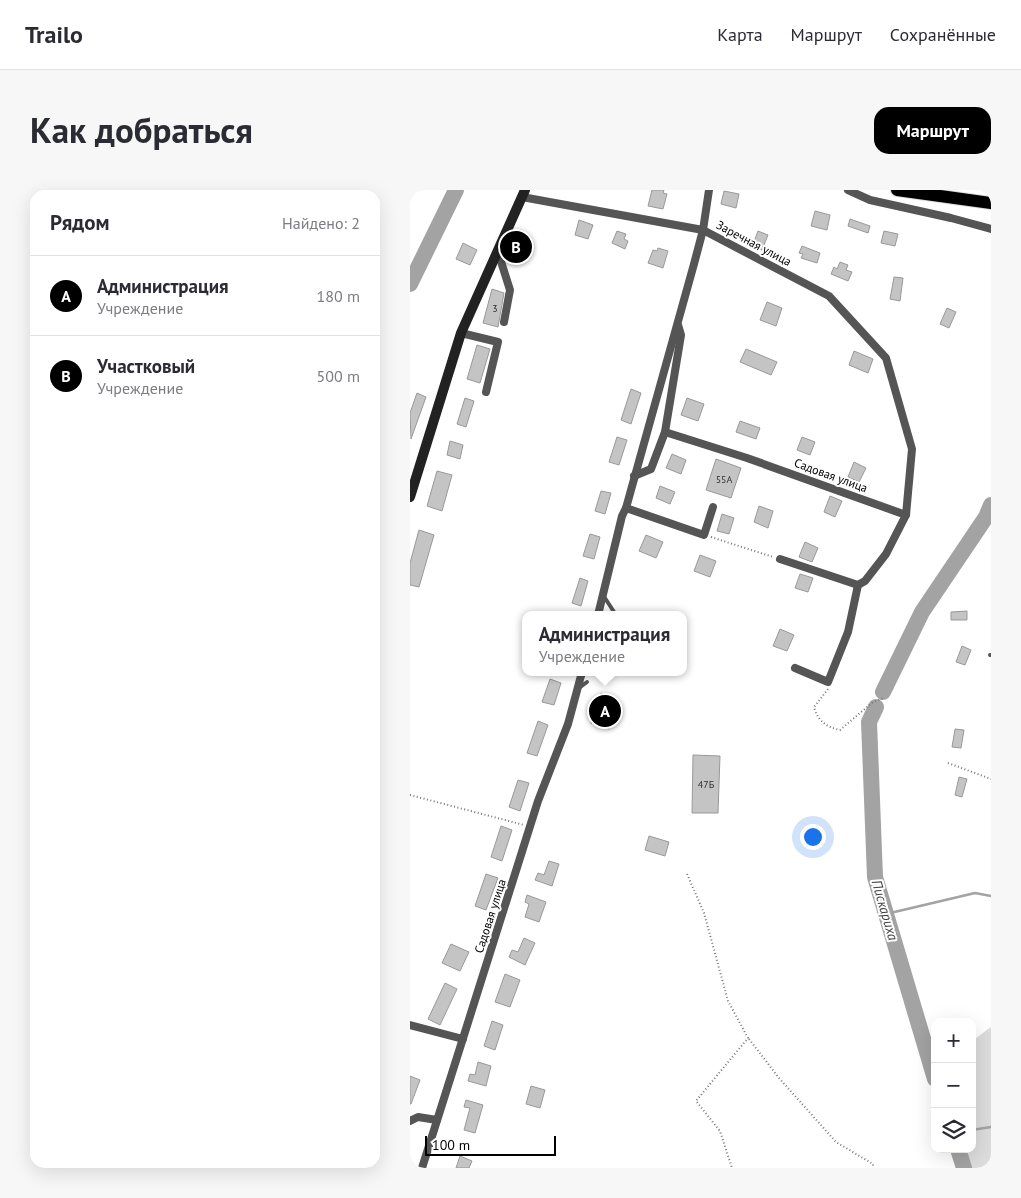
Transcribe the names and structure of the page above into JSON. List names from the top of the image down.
{
  "streets": {
    "street": ["Заречная улица", "Садовая улица"]
  },
  "crossings": [
    ["Заречная улица", "Садовая улица"]
  ],
  "water": ["Пискариха"],
  "house_numbers": ["3", "55А", "47Б"],
  "scale_bar": "100 m",
  "page": {
    "header": "Trailo",
    "nav": ["Карта", "Маршрут", "Сохранённые"],
    "title": "Как добраться",
    "buttons": "Маршрут",
    "heading": ["Рядом", "Найдено: 2"],
    "pins": ["B", "A"],
    "list": [
      {
        "mark": "A",
        "name": "Администрация",
        "note": "Учреждение",
        "value": "180 m"
      },
      {
        "mark": "B",
        "name": "Участковый",
        "note": "Учреждение",
        "value": "500 m"
      }
    ],
    "popup": ["Администрация", "Учреждение"],
    "map_buttons": ["+", "−"],
    "scale": "100 m"
  }
}
